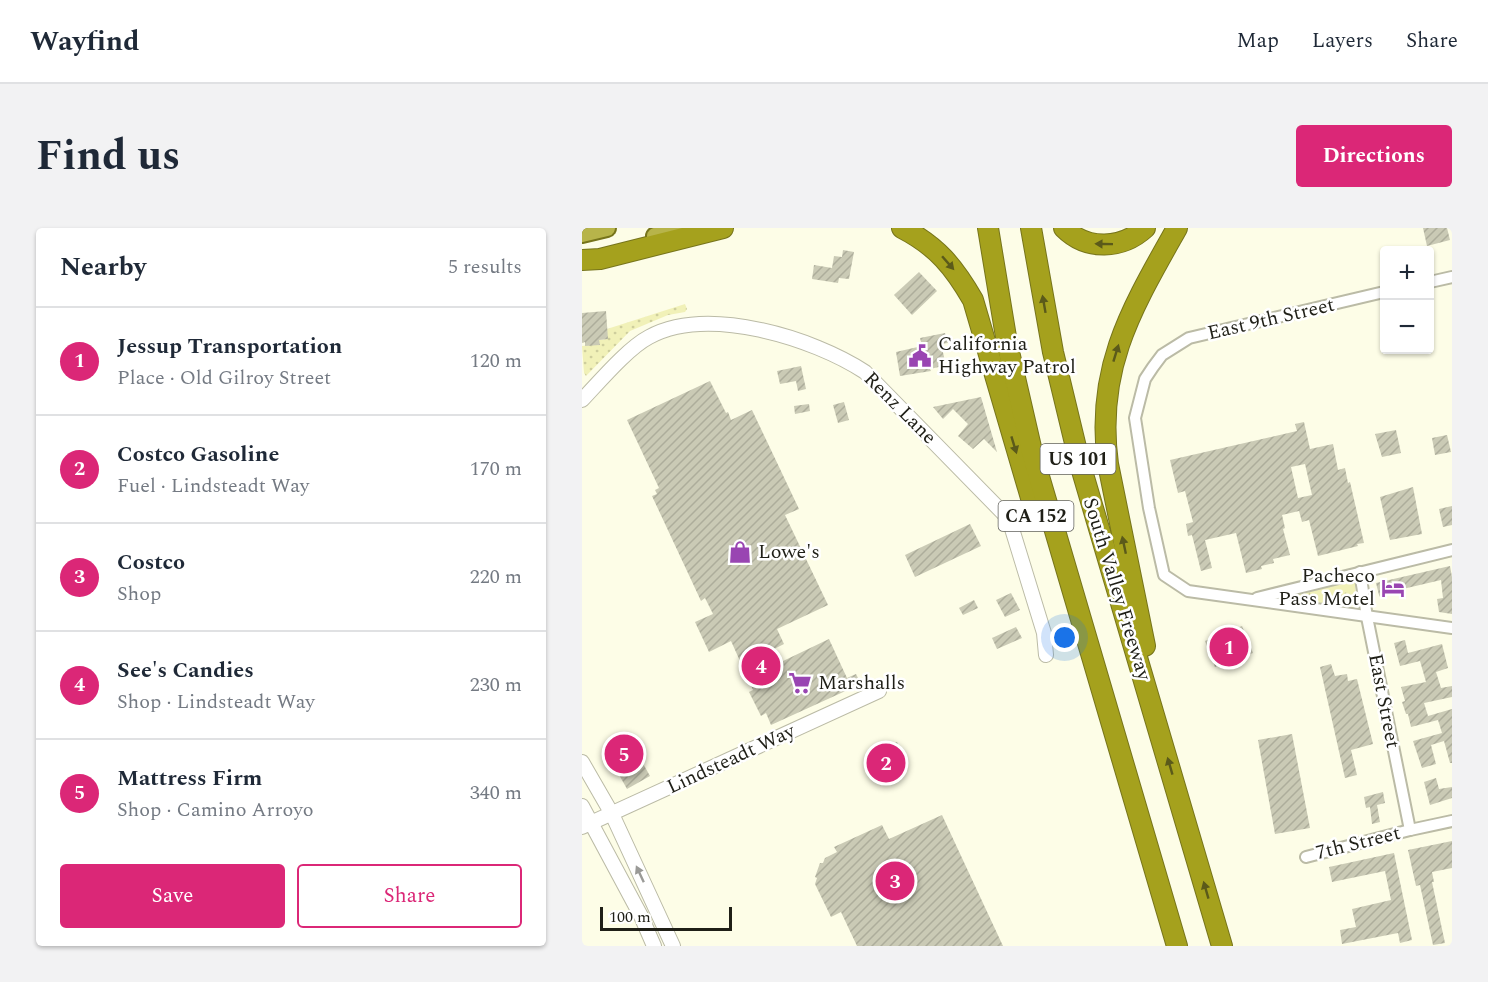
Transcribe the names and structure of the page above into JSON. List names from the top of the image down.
{
  "streets": {
    "highway": ["US 101", "CA 152", "South Valley Freeway"],
    "street": [
      "East 9th Street",
      "Renz Lane",
      "East Street",
      "Lindsteadt Way",
      "7th Street"
    ]
  },
  "crossings": [
    ["US 101", "CA 152"],
    ["East Street", "7th Street"]
  ],
  "places": {
    "public building": ["California Highway Patrol"],
    "shop": ["Lowe's"],
    "hotel": ["Pacheco Pass Motel"],
    "supermarket": ["Marshalls"]
  },
  "scale_bar": "100 m",
  "page": {
    "header": "Wayfind",
    "nav": ["Map", "Layers", "Share"],
    "title": "Find us",
    "buttons": [
      "Directions",
      ["Save", "Share"]
    ],
    "heading": ["Nearby", "5 results"],
    "map_buttons": ["+", "−"],
    "list": [
      {
        "mark": "1",
        "name": "Jessup Transportation",
        "note": "Place · Old Gilroy Street",
        "value": "120 m"
      },
      {
        "mark": "2",
        "name": "Costco Gasoline",
        "note": "Fuel · Lindsteadt Way",
        "value": "170 m"
      },
      {
        "mark": "3",
        "name": "Costco",
        "note": "Shop",
        "value": "220 m"
      },
      {
        "mark": "4",
        "name": "See's Candies",
        "note": "Shop · Lindsteadt Way",
        "value": "230 m"
      },
      {
        "mark": "5",
        "name": "Mattress Firm",
        "note": "Shop · Camino Arroyo",
        "value": "340 m"
      }
    ],
    "pins": [
      "1",
      "4",
      "5",
      "2",
      "3"
    ],
    "scale": "100 m"
  }
}
